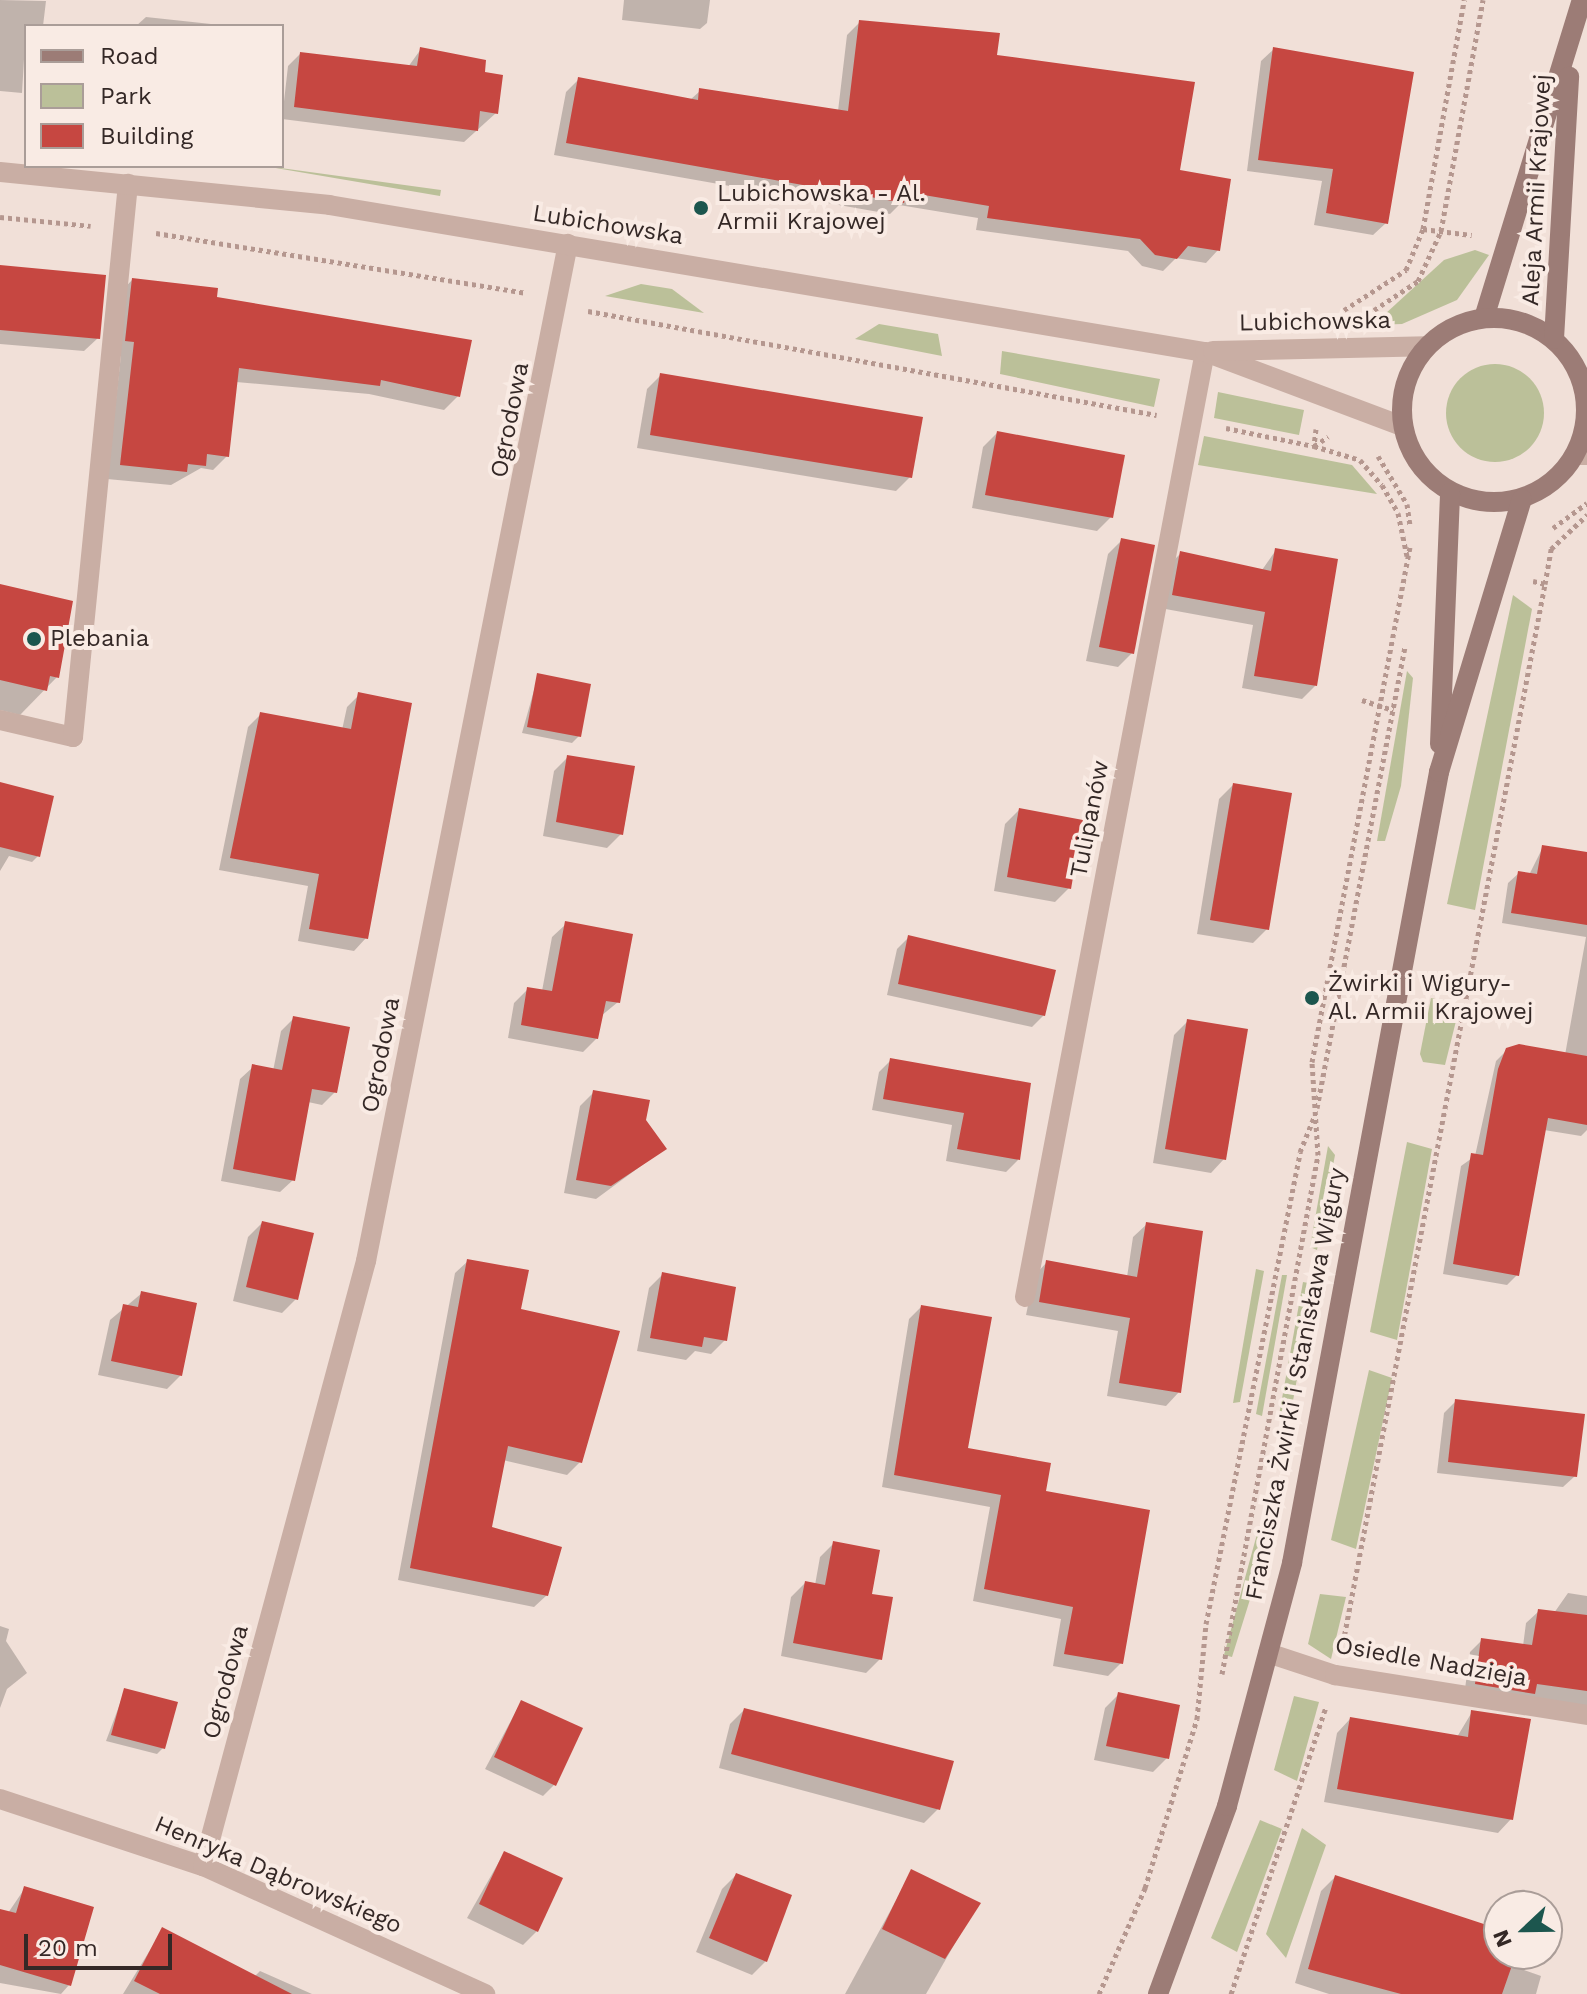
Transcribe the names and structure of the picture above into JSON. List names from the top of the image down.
{
  "streets": {
    "main road": ["Aleja Armii Krajowej", "Franciszka Żwirki i Stanisława Wigury"],
    "street": [
      "Lubichowska",
      "Ogrodowa",
      "Tulipanów",
      "Osiedle Nadzieja",
      "Henryka Dąbrowskiego"
    ]
  },
  "crossings": [
    ["Aleja Armii Krajowej", "Lubichowska"],
    ["Aleja Armii Krajowej", "Franciszka Żwirki i Stanisława Wigury"],
    ["Lubichowska", "Ogrodowa"],
    ["Lubichowska", "Tulipanów"],
    ["Lubichowska", "Franciszka Żwirki i Stanisława Wigury"],
    ["Ogrodowa", "Henryka Dąbrowskiego"],
    ["Franciszka Żwirki i Stanisława Wigury", "Osiedle Nadzieja"]
  ],
  "places": ["Lubichowska - Al. Armii Krajowej", "Plebania", "Żwirki i Wigury- Al. Armii Krajowej"],
  "legend": ["Road", "Park", "Building"],
  "scale_bar": "20 m",
  "north": "left"
}
